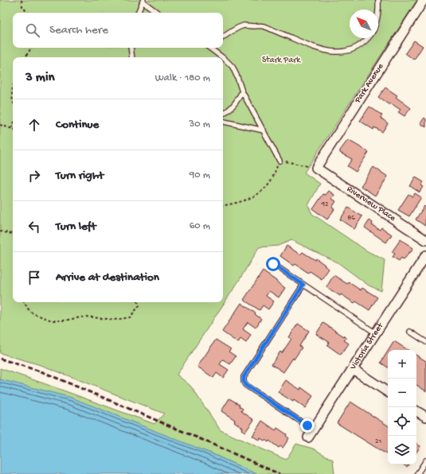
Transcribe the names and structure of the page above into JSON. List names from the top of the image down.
{
  "streets": {
    "street": ["Park Avenue", "Riverview Place", "Victoria Street"]
  },
  "crossings": [
    ["Park Avenue", "Riverview Place"]
  ],
  "parks": ["Stark Park"],
  "house_numbers": ["92", "86", "21"],
  "north": "top left",
  "page": {
    "search": "Search here",
    "heading": ["3 min", "Walk · 180 m"],
    "list": [
      ["Continue", "30 m"],
      ["Turn right", "90 m"],
      ["Turn left", "60 m"],
      "Arrive at destination"
    ],
    "map_buttons": ["+", "−"]
  }
}
